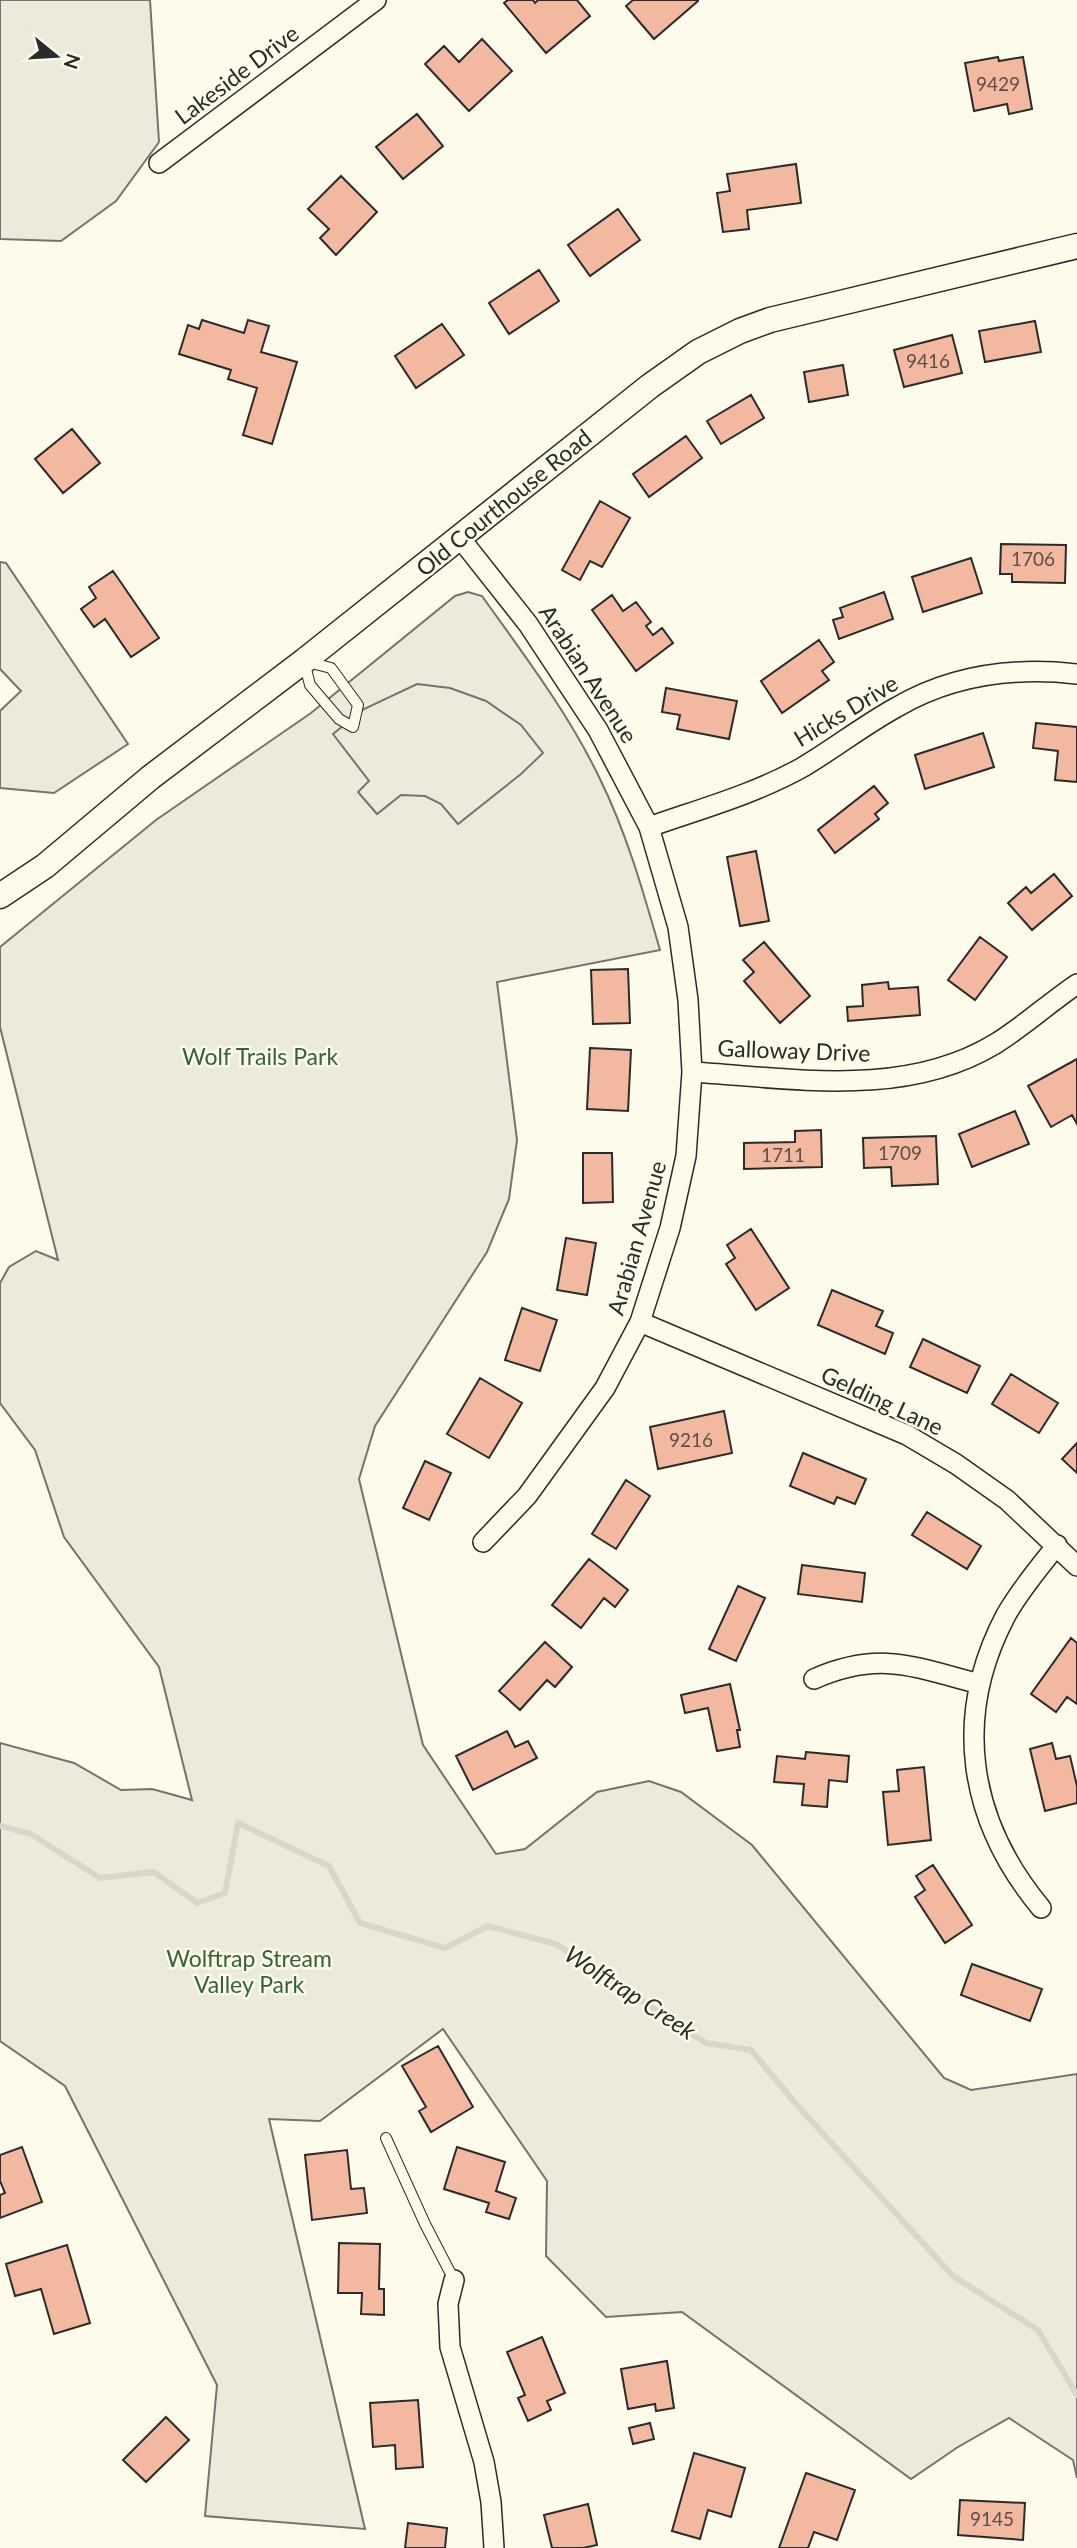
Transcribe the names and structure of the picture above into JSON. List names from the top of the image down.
{
  "streets": {
    "street": [
      "Lakeside Drive",
      "Old Courthouse Road",
      "Arabian Avenue",
      "Hicks Drive",
      "Galloway Drive",
      "Gelding Lane"
    ]
  },
  "crossings": [
    ["Old Courthouse Road", "Arabian Avenue"],
    ["Arabian Avenue", "Hicks Drive"],
    ["Arabian Avenue", "Galloway Drive"],
    ["Arabian Avenue", "Gelding Lane"]
  ],
  "water": ["Wolftrap Creek"],
  "parks": ["Wolf Trails Park", "Wolftrap Stream Valley Park"],
  "house_numbers": [
    "9429",
    "9416",
    "1706",
    "1709",
    "1711",
    "9216",
    "9145"
  ],
  "north": "right"
}
